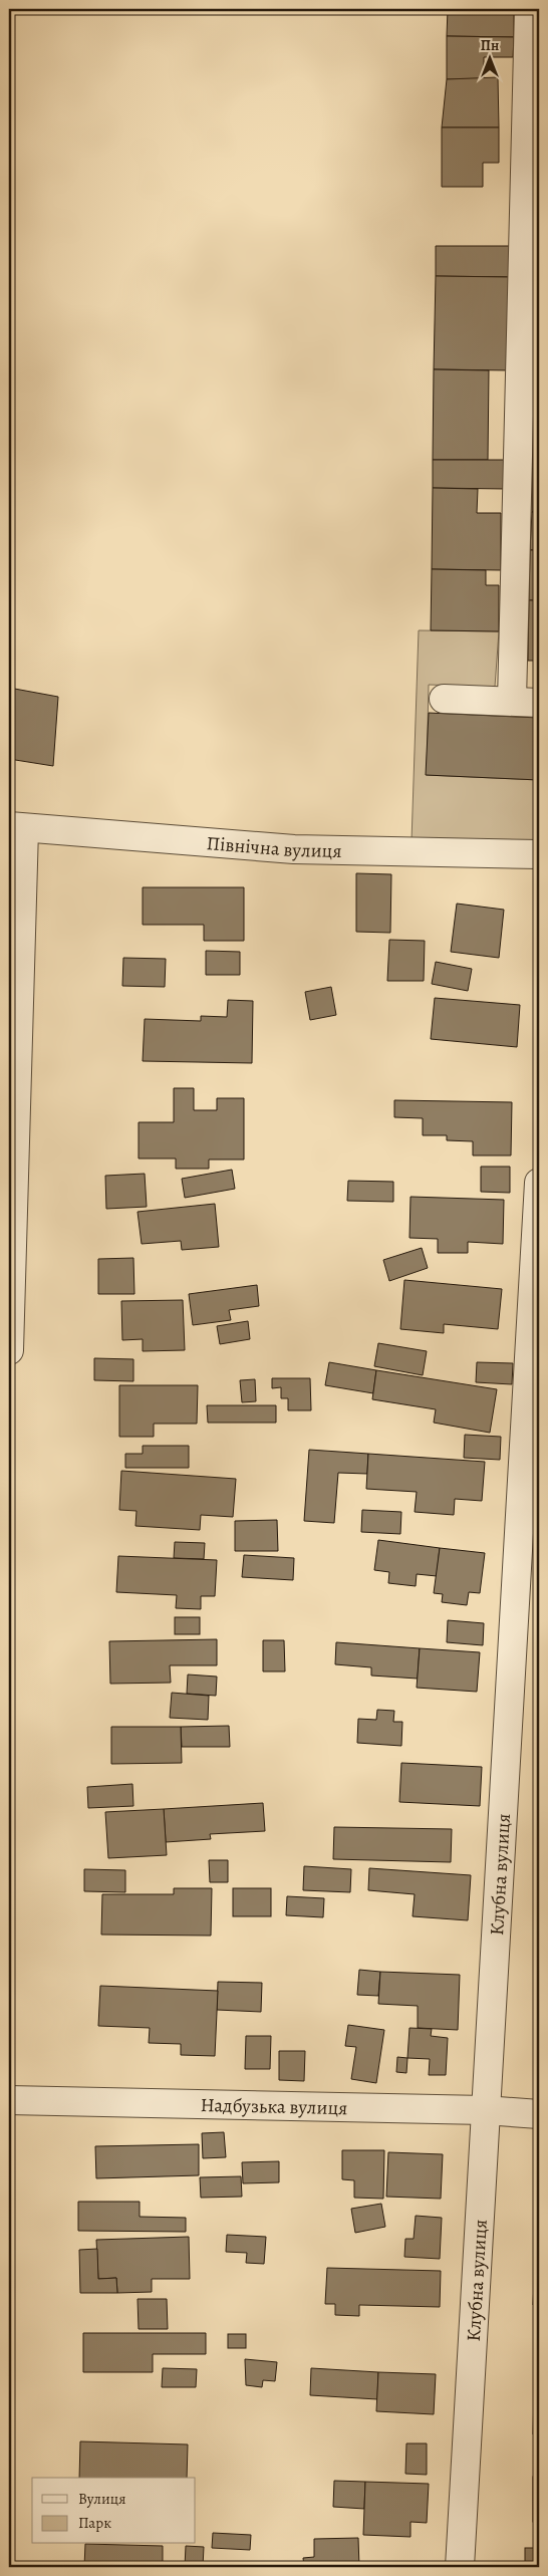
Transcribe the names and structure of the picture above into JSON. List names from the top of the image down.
{
  "streets": {
    "street": ["Північна вулиця", "Клубна вулиця", "Надбузька вулиця"]
  },
  "crossings": [
    ["Клубна вулиця", "Надбузька вулиця"]
  ],
  "legend": ["Вулиця", "Парк"],
  "north": "top"
}
